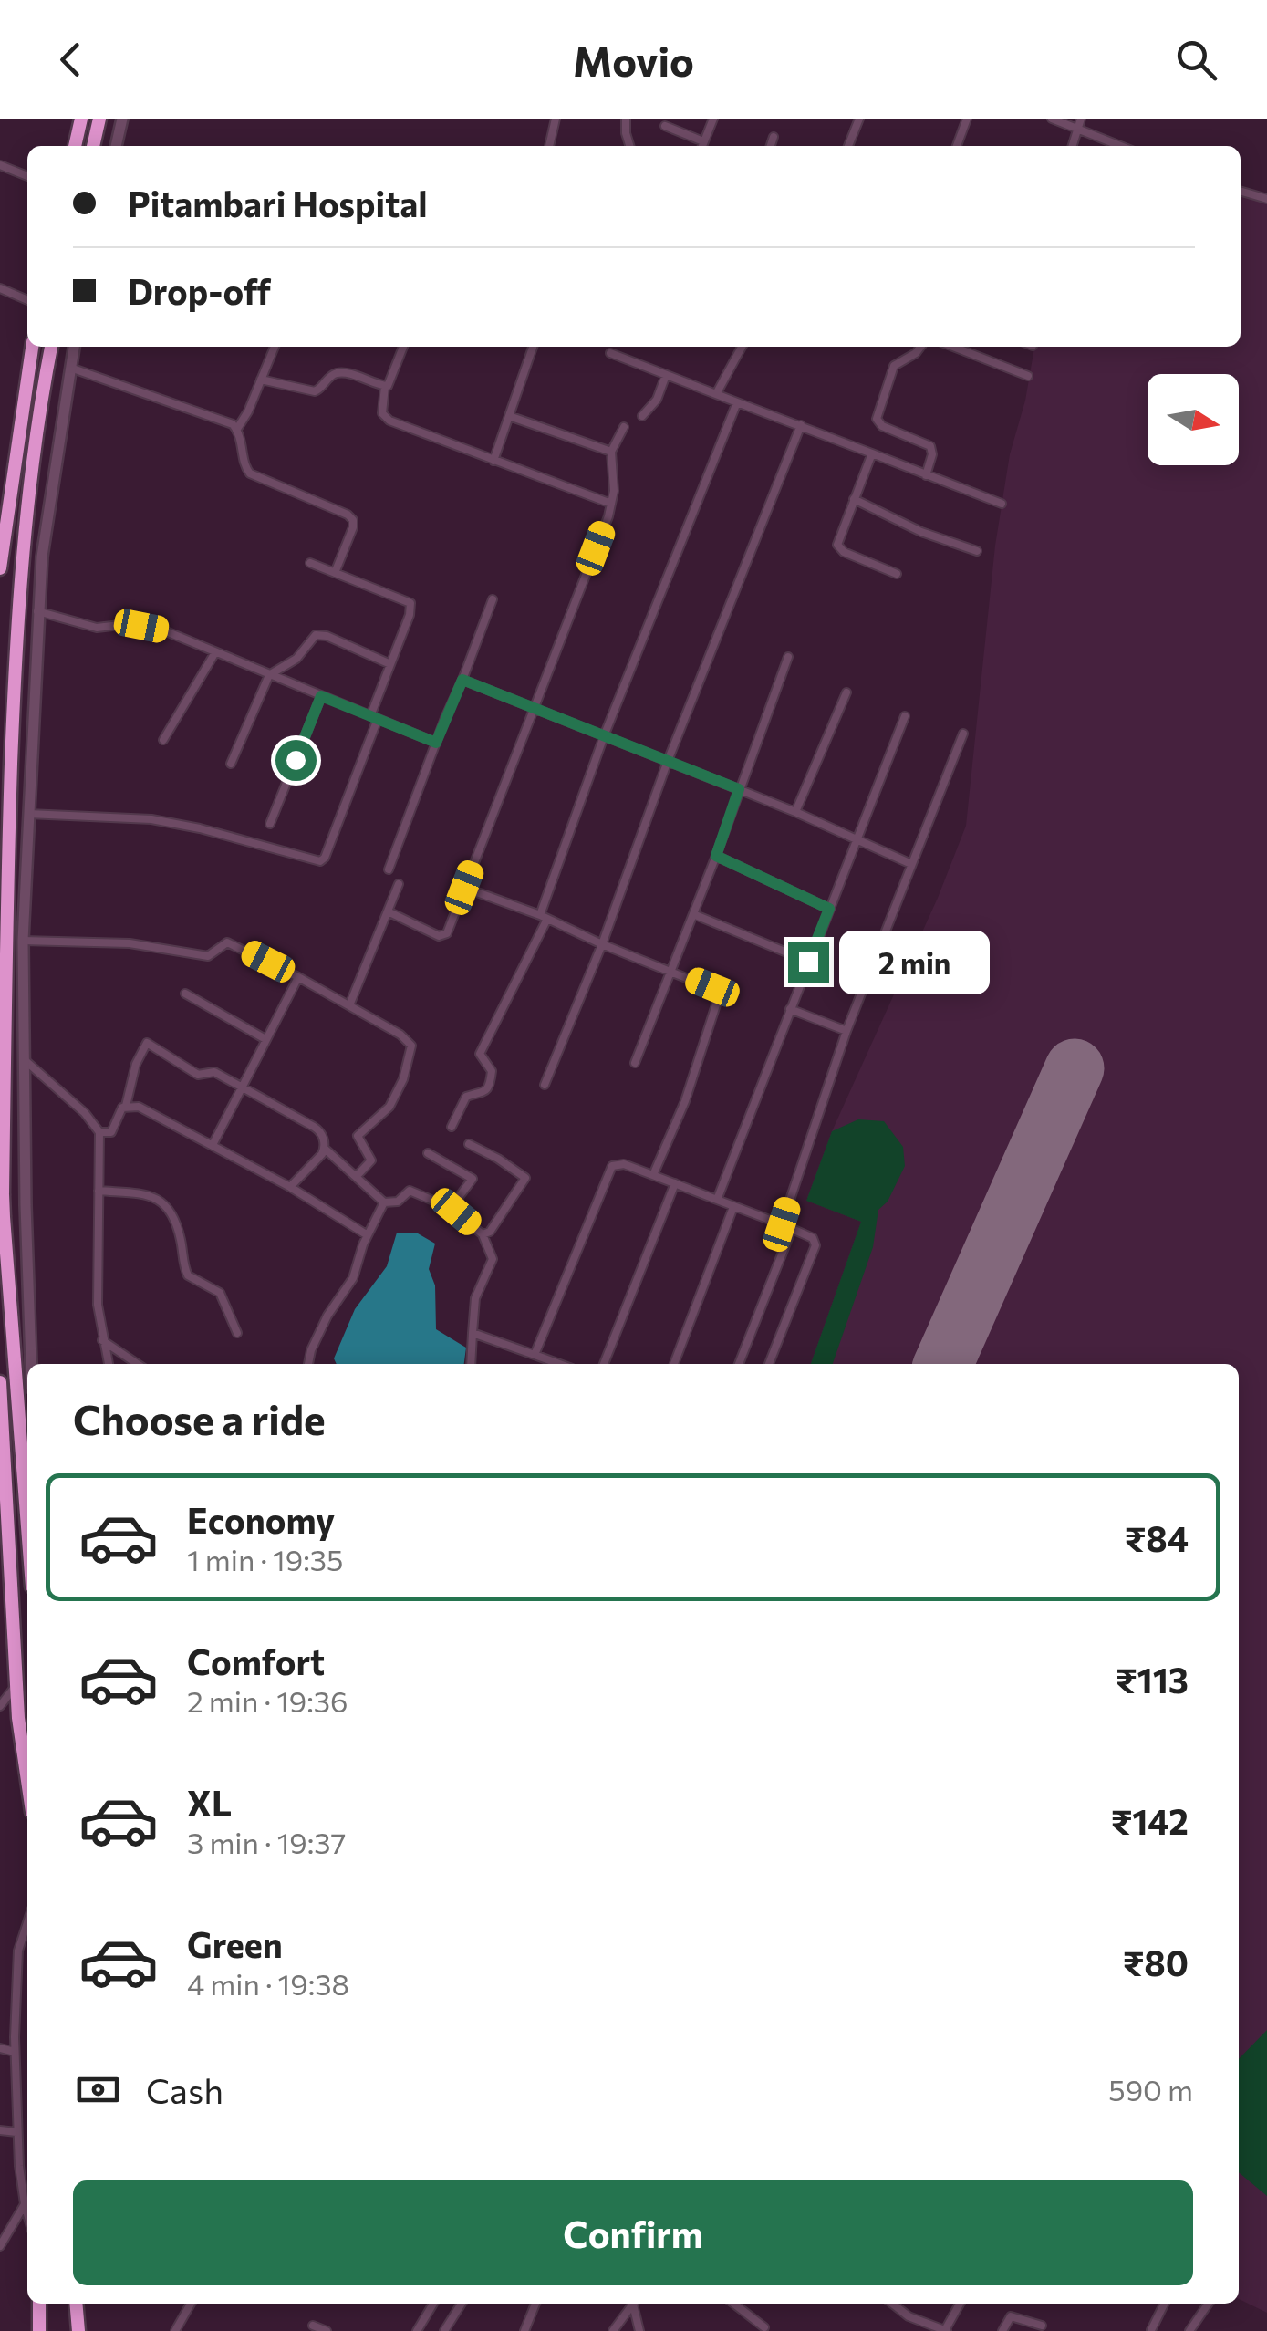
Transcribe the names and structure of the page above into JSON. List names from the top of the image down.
{
  "north": "right",
  "page": {
    "header": "Movio",
    "banner": ["Pitambari Hospital", "Drop-off"],
    "bubble": "2 min",
    "heading": "Choose a ride",
    "list": [
      {
        "name": "Economy",
        "note": "1 min · 19:35",
        "value": "₹84"
      },
      {
        "name": "Comfort",
        "note": "2 min · 19:36",
        "value": "₹113"
      },
      {
        "name": "XL",
        "note": "3 min · 19:37",
        "value": "₹142"
      },
      {
        "name": "Green",
        "note": "4 min · 19:38",
        "value": "₹80"
      }
    ],
    "pay": ["Cash", "590 m"],
    "buttons": "Confirm"
  }
}
